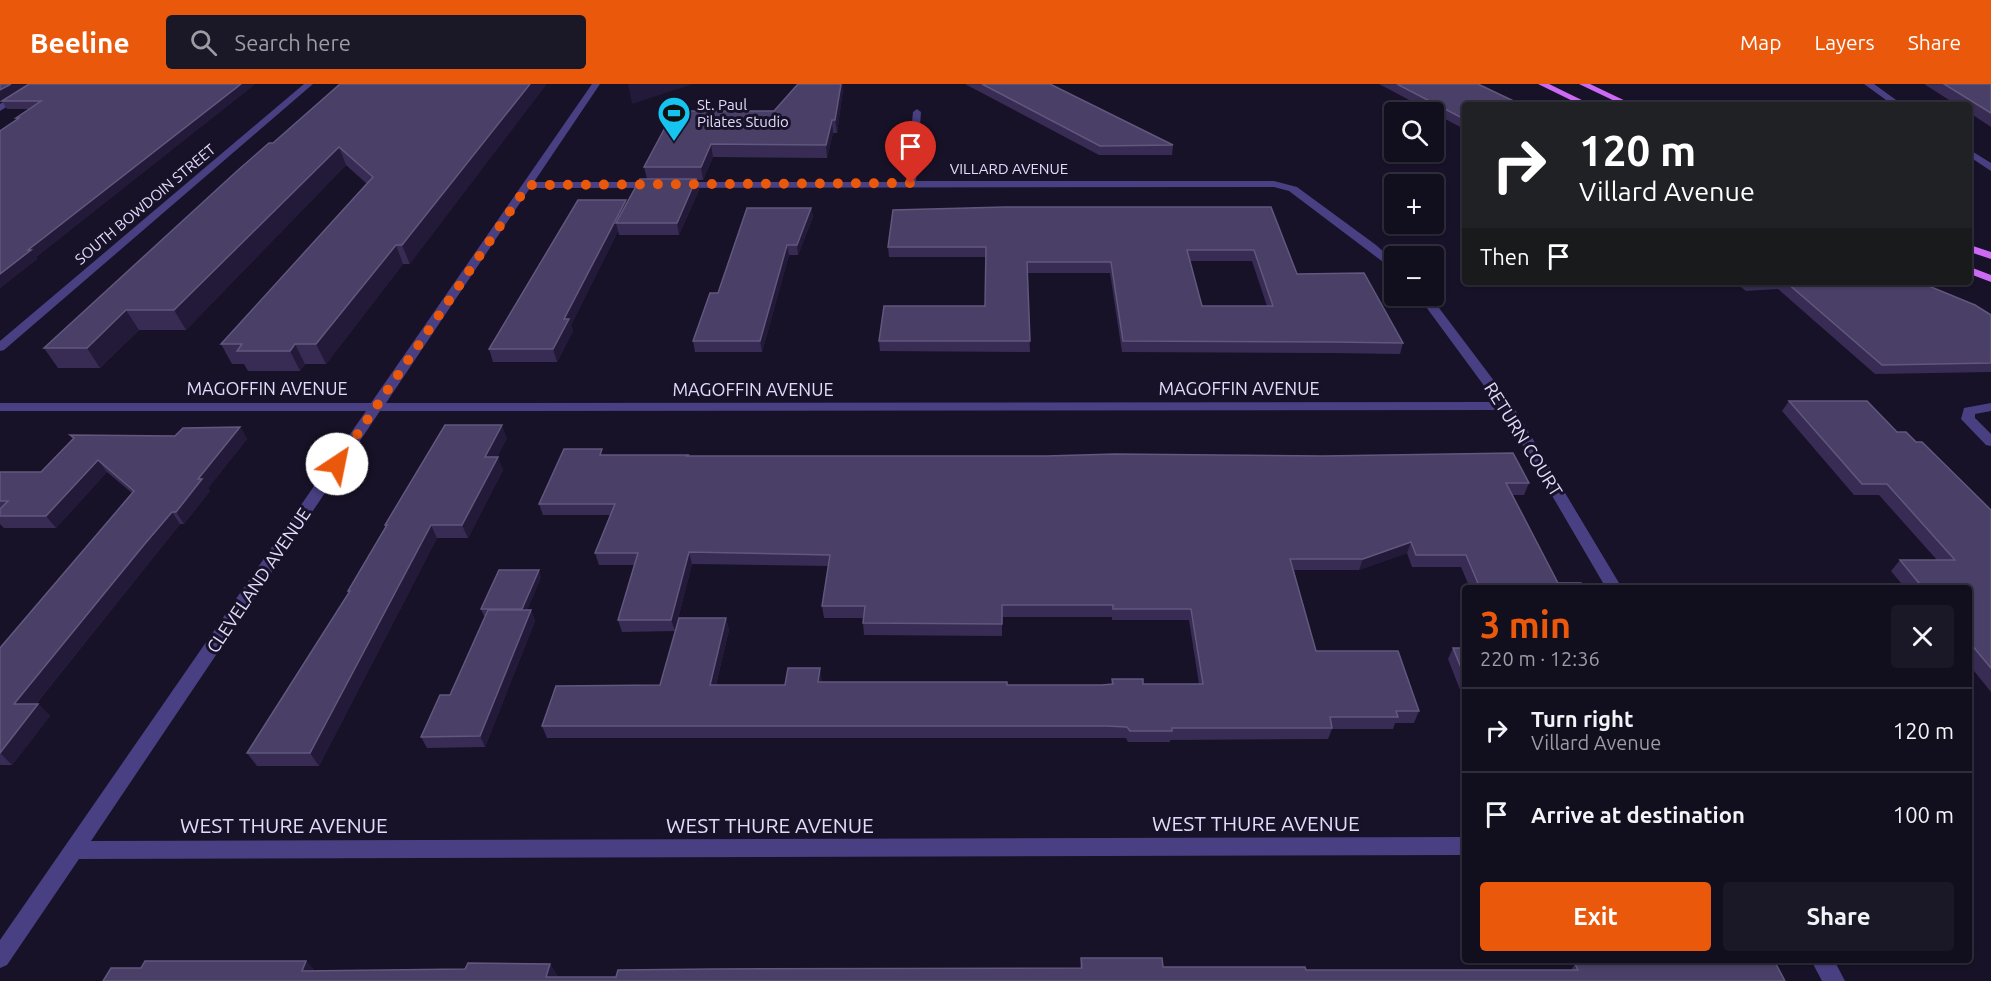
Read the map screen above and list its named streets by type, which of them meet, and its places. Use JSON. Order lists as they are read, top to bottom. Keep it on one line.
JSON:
{"streets":{"street":["VILLARD AVENUE","SOUTH BOWDOIN STREET","MAGOFFIN AVENUE","RETURN COURT","CLEVELAND AVENUE","WEST THURE AVENUE"]},"crossings":[["VILLARD AVENUE","CLEVELAND AVENUE"],["MAGOFFIN AVENUE","RETURN COURT"],["MAGOFFIN AVENUE","CLEVELAND AVENUE"],["CLEVELAND AVENUE","WEST THURE AVENUE"]],"places":{"sports":["St. Paul Pilates Studio"]},"page":{"header":"Beeline","search":"Search here","nav":["Map","Layers","Share"],"map_buttons":["+","−"],"turn":["120 m","Villard Avenue"],"then":"Then","heading":["3 min","220 m · 12:36"],"list":[{"name":"Turn right","note":"Villard Avenue","value":"120 m"},{"name":"Arrive at destination","value":"100 m"}],"buttons":["Exit","Share"]}}
